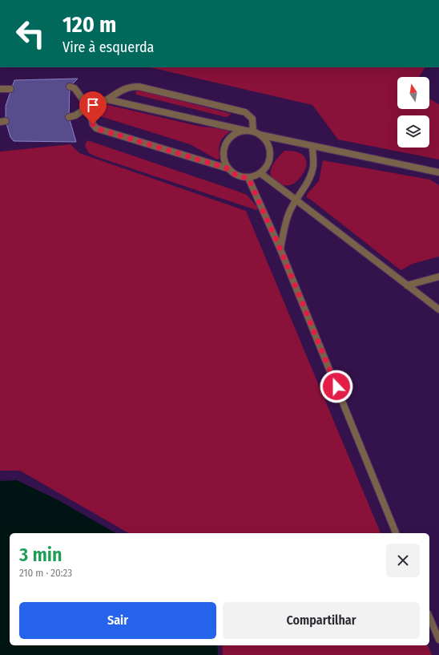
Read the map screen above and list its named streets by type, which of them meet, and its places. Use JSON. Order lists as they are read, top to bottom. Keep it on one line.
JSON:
{"north":"top","page":{"turn":["120 m","Vire à esquerda"],"heading":["3 min","210 m · 20:23"],"buttons":["Sair","Compartilhar"]}}
